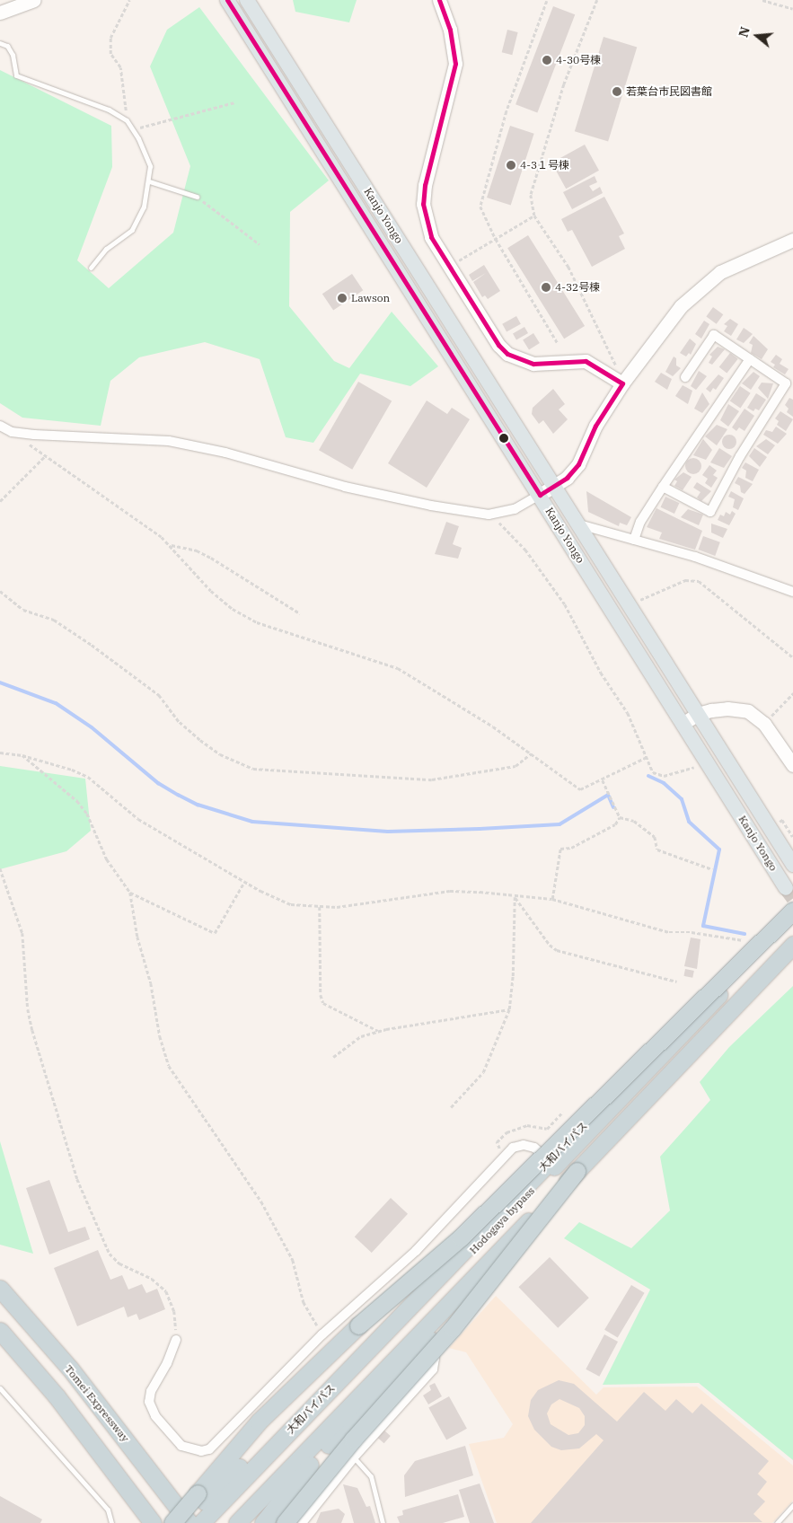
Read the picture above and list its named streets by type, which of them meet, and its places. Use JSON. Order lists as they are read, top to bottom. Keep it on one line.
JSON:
{"streets":{"highway":["大和バイパス","Hodogaya bypass","Tomei Expressway"],"main road":["Kanjo Yongo"]},"crossings":[["大和バイパス","Hodogaya bypass"]],"places":["4-30号棟","若葉台市民図書館","4-3１号棟","4-32号棟","Lawson"],"north":"left"}
